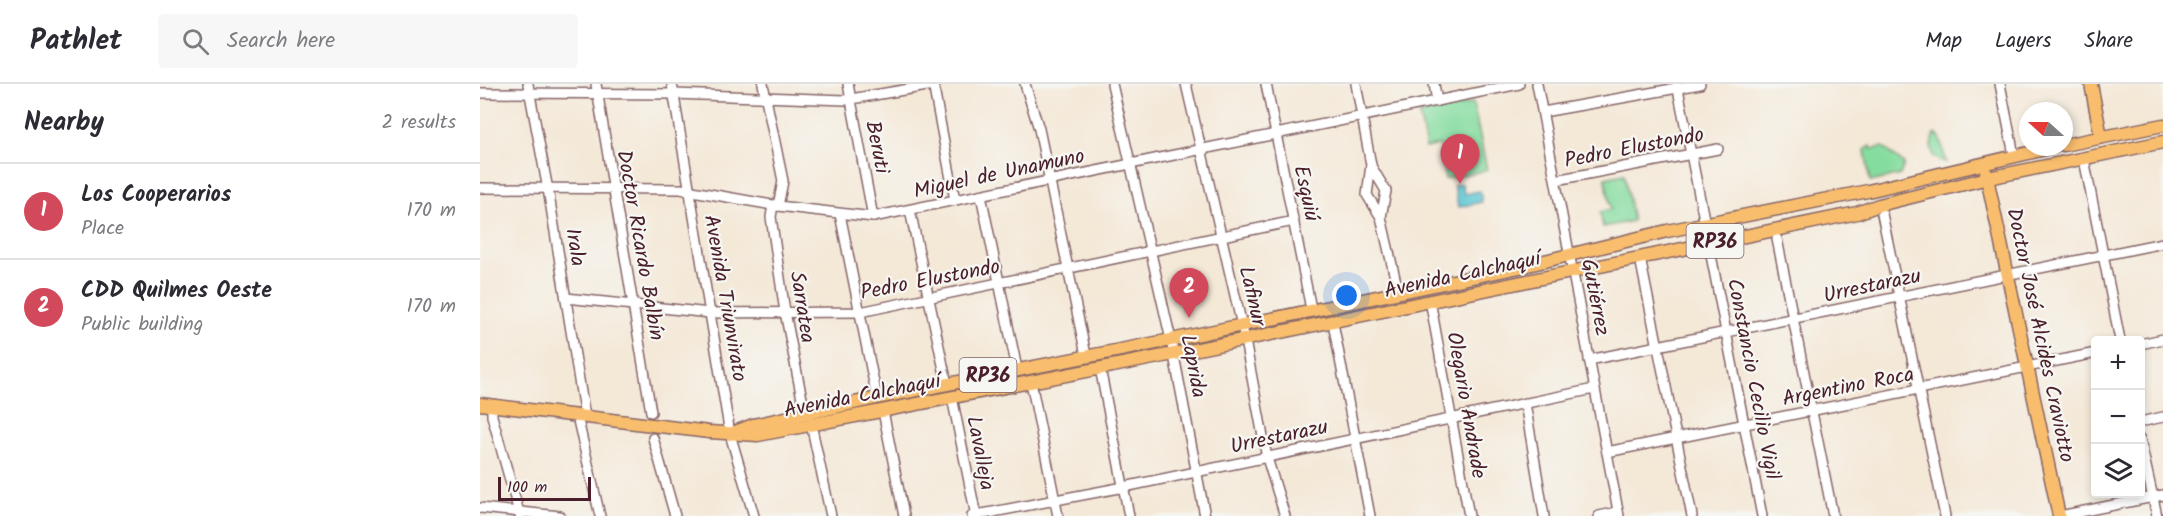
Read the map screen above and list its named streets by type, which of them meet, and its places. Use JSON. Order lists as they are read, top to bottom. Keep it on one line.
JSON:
{"streets":{"main road":["RP36","Avenida Calchaquí","Doctor José Alcides Craviotto"],"street":["Beruti","Pedro Elustondo","Miguel de Unamuno","Esquiú","Doctor Ricardo Balbín","Irala","Urrestarazu","Lafinur","Gutiérrez","Avenida Triunvirato","Sarratea","Laprida","Constancio Cecilio Vigil","Argentino Roca","Olegario Andrade","Lavalleja"]},"crossings":[["Beruti","Miguel de Unamuno"],["Pedro Elustondo","Esquiú"],["Pedro Elustondo","Doctor Ricardo Balbín"],["Pedro Elustondo","Irala"],["Pedro Elustondo","Lafinur"],["Pedro Elustondo","Gutiérrez"],["Pedro Elustondo","Avenida Triunvirato"],["Pedro Elustondo","Sarratea"],["Pedro Elustondo","Laprida"],["Miguel de Unamuno","Esquiú"],["Miguel de Unamuno","Doctor Ricardo Balbín"],["Miguel de Unamuno","Irala"],["Miguel de Unamuno","Lafinur"],["Miguel de Unamuno","Avenida Triunvirato"],["Miguel de Unamuno","Sarratea"],["Miguel de Unamuno","Laprida"],["Esquiú","Avenida Calchaquí"],["Irala","Avenida Calchaquí"],["Avenida Calchaquí","Lafinur"],["Avenida Calchaquí","Gutiérrez"],["Avenida Calchaquí","Avenida Triunvirato"],["Avenida Calchaquí","Sarratea"],["Avenida Calchaquí","Doctor José Alcides Craviotto"],["Avenida Calchaquí","Laprida"],["Avenida Calchaquí","Olegario Andrade"],["Avenida Calchaquí","Lavalleja"],["Urrestarazu","Lafinur"],["Urrestarazu","Gutiérrez"],["Urrestarazu","Doctor José Alcides Craviotto"],["Urrestarazu","Laprida"],["Urrestarazu","Constancio Cecilio Vigil"],["Urrestarazu","Olegario Andrade"],["Urrestarazu","Lavalleja"],["Gutiérrez","Argentino Roca"],["Doctor José Alcides Craviotto","Argentino Roca"],["Constancio Cecilio Vigil","Argentino Roca"]],"scale_bar":"100 m","north":"left","page":{"header":"Pathlet","search":"Search here","nav":["Map","Layers","Share"],"heading":["Nearby","2 results"],"pins":["1","2"],"list":[{"mark":"1","name":"Los Cooperarios","note":"Place","value":"170 m"},{"mark":"2","name":"CDD Quilmes Oeste","note":"Public building","value":"170 m"}],"map_buttons":["+","−"],"scale":"100 m"}}
